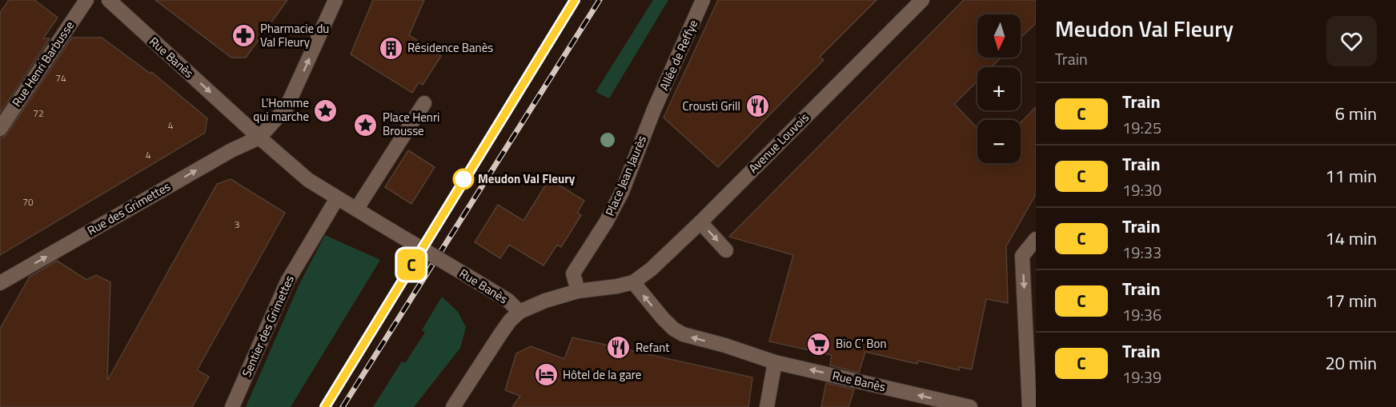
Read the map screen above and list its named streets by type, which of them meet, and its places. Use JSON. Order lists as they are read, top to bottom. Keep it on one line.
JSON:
{"streets":{"street":["Allée de Reffye","Rue Banès","Rue Henri Barbusse","Avenue Louvois","Place Jean Jaurès","Rue des Grimettes","Sentier des Grimettes"]},"crossings":[["Allée de Reffye","Place Jean Jaurès"],["Rue Banès","Avenue Louvois"],["Rue Banès","Place Jean Jaurès"],["Rue Banès","Rue des Grimettes"],["Rue Banès","Sentier des Grimettes"]],"one_way":["Rue des Grimettes"],"places":{"pharmacy":["Pharmacie du Val Fleury"],"building":["Résidence Banès"],"restaurant":["Crousti Grill","Refant"],"place":["L'Homme qui marche","Place Henri Brousse"],"other":["Meudon Val Fleury"],"supermarket":["Bio C' Bon"],"hotel":["Hôtel de la gare"]},"house_numbers":["74","72","4","4","70","3"],"north":"bottom","page":{"on_map":"C","heading":["Meudon Val Fleury","Train"],"map_buttons":["+","−"],"list":[{"mark":"C","name":"Train","note":"19:25","value":"6 min"},{"mark":"C","name":"Train","note":"19:30","value":"11 min"},{"mark":"C","name":"Train","note":"19:33","value":"14 min"},{"mark":"C","name":"Train","note":"19:36","value":"17 min"},{"mark":"C","name":"Train","note":"19:39","value":"20 min"}]}}
